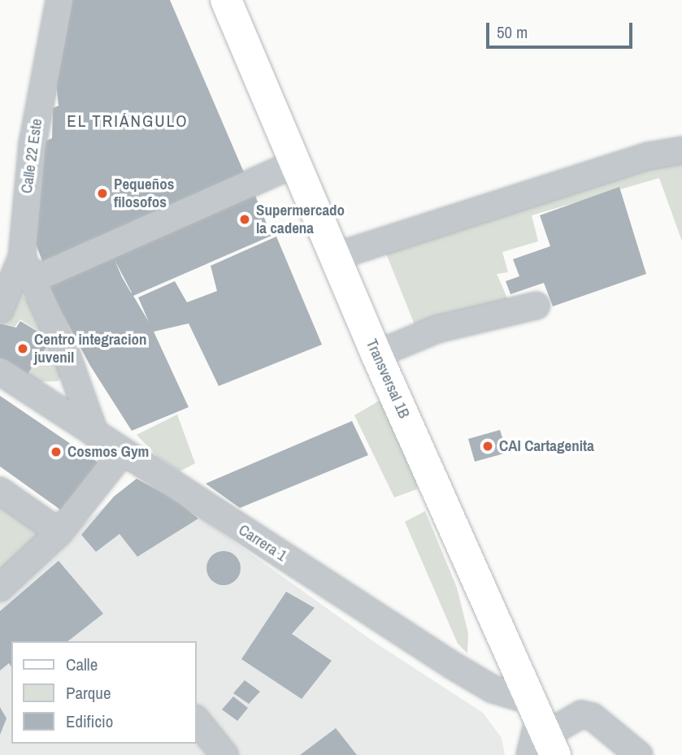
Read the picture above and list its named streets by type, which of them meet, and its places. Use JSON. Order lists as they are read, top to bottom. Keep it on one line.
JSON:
{"streets":{"main road":["Transversal 1B"],"street":["Calle 22 Este","Carrera 1"]},"crossings":[["Transversal 1B","Carrera 1"]],"districts":["EL TRIÁNGULO"],"places":["Pequeños filosofos","Supermercado la cadena","Centro integracion juvenil","CAI Cartagenita","Cosmos Gym"],"legend":["Calle","Parque","Edificio"],"scale_bar":"50 m"}
